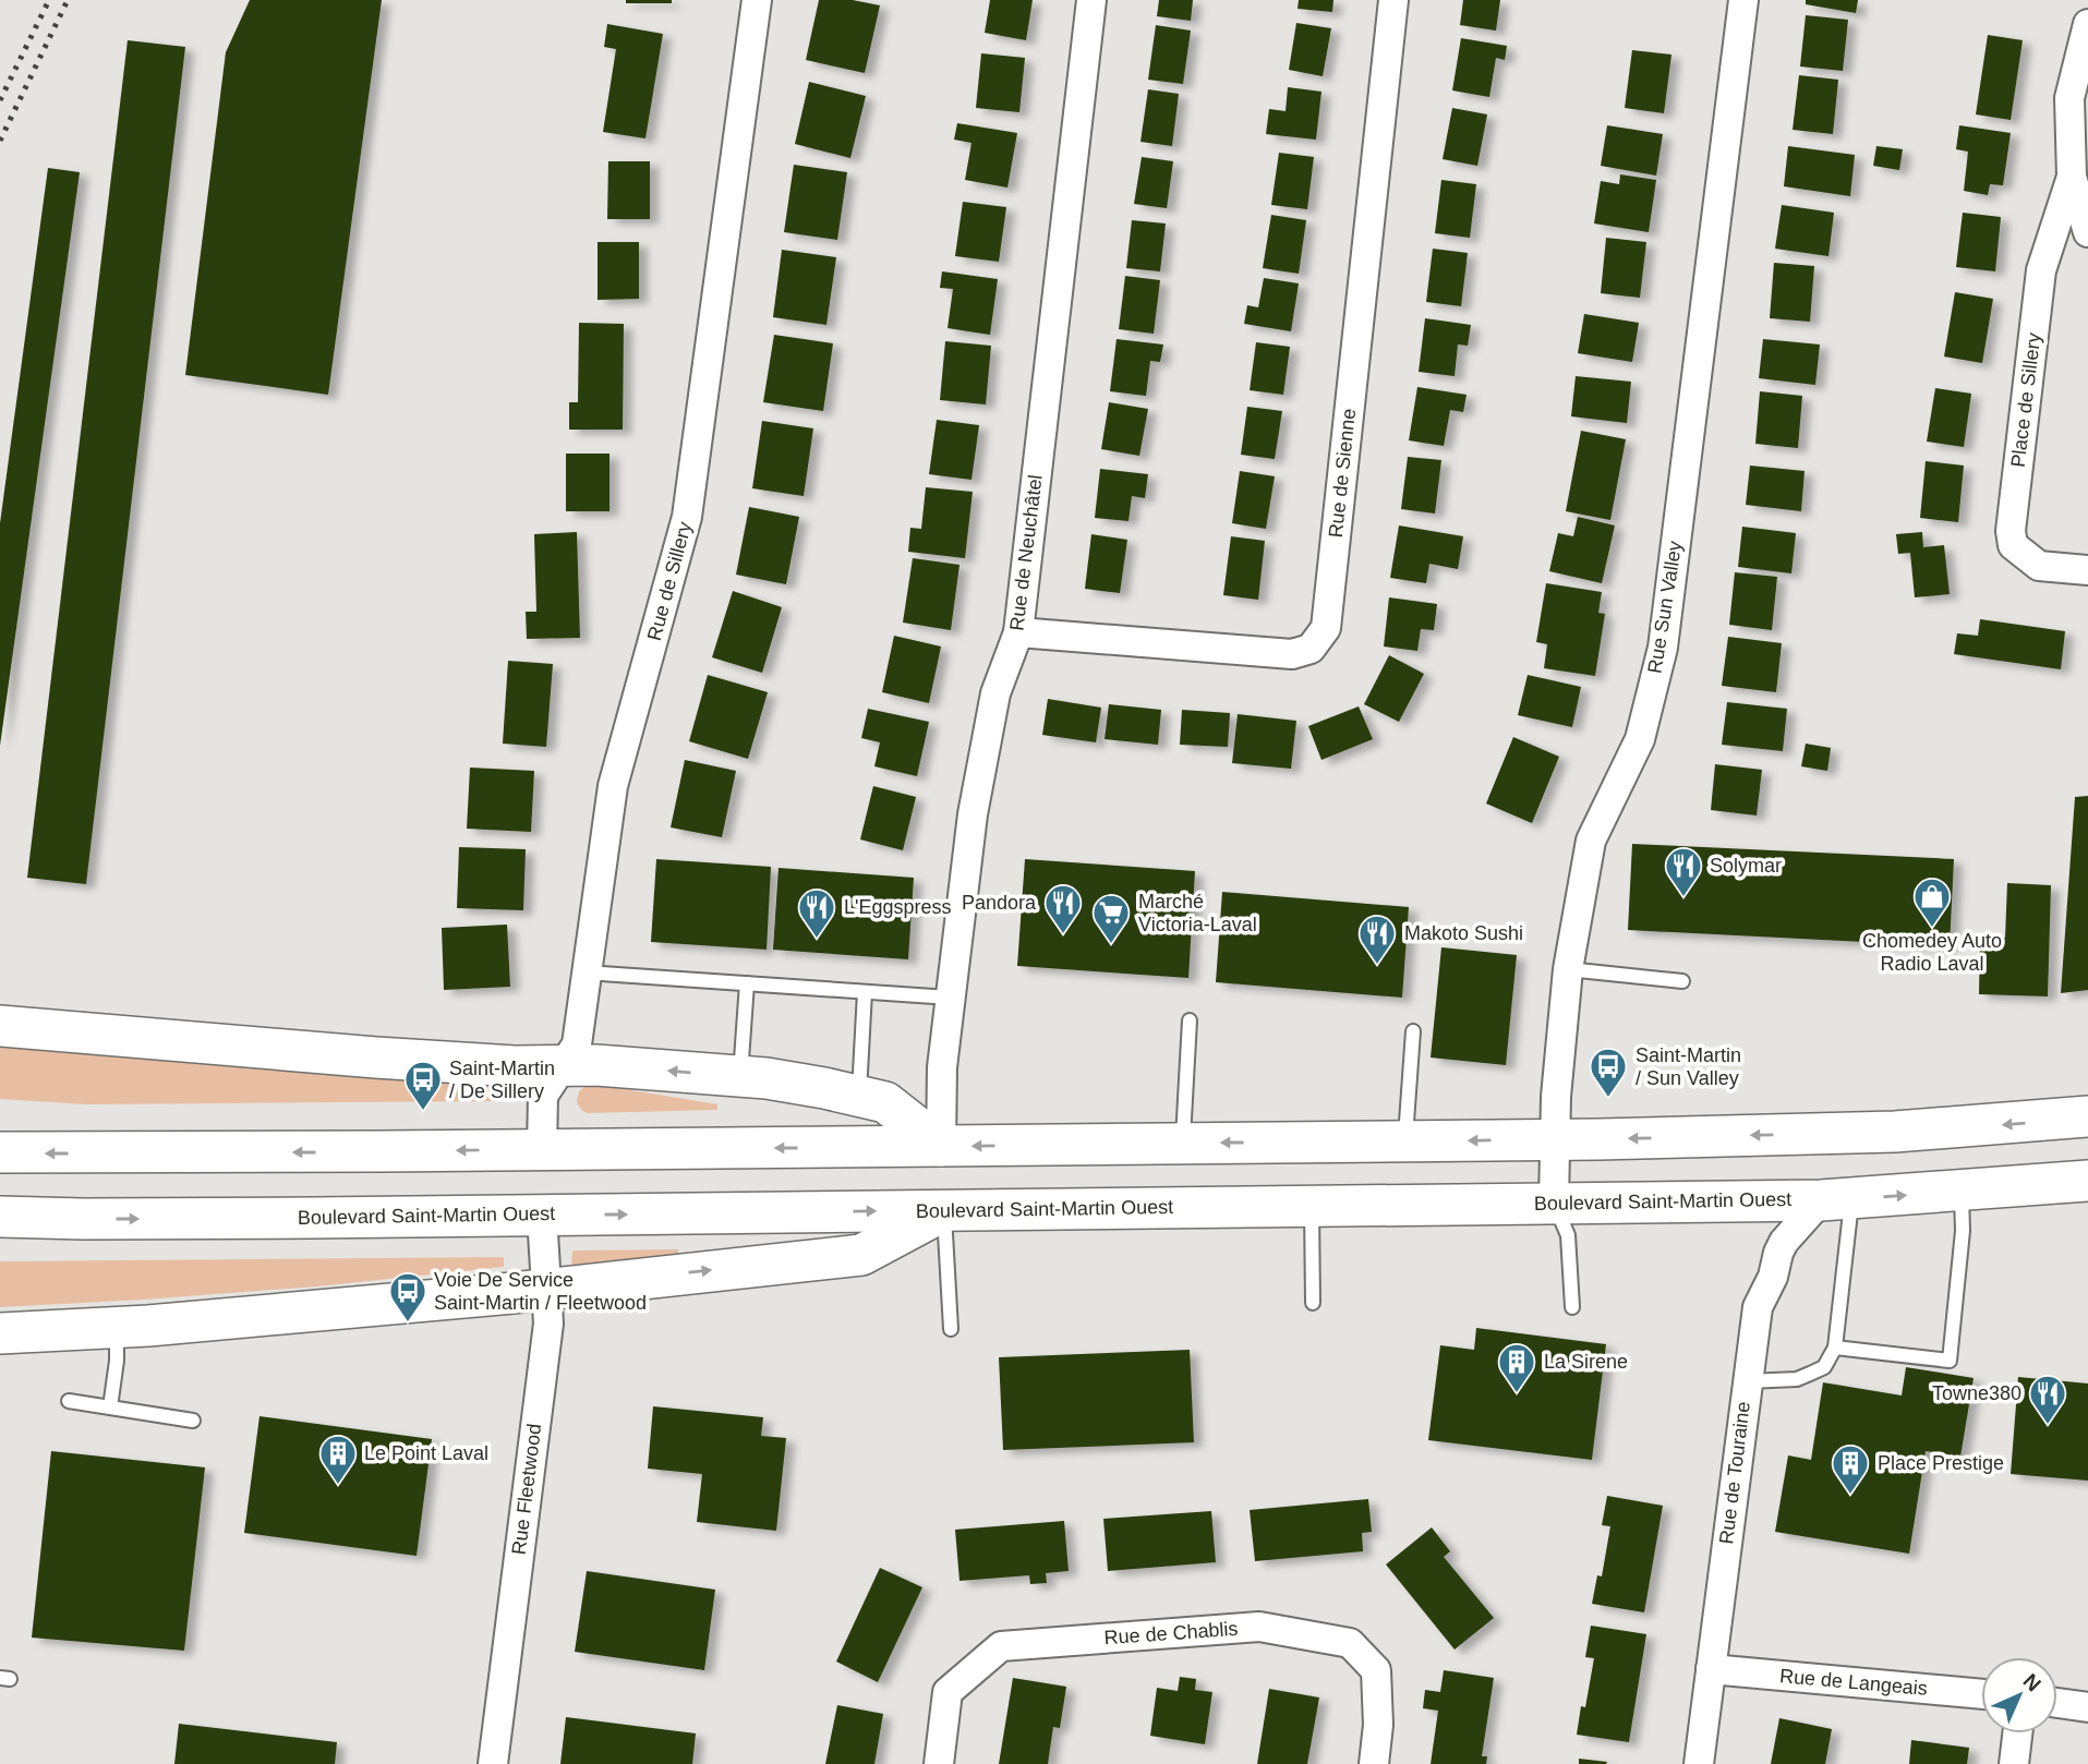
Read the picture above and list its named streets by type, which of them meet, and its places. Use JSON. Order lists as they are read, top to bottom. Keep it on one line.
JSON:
{"streets":{"main road":["Boulevard Saint-Martin Ouest"],"street":["Place de Sillery","Rue de Sienne","Rue de Neuchâtel","Rue de Sillery","Rue Sun Valley","Rue de Touraine","Rue Fleetwood","Rue de Chablis","Rue de Langeais"]},"crossings":[["Rue de Sienne","Rue de Neuchâtel"],["Rue Sun Valley","Boulevard Saint-Martin Ouest"],["Boulevard Saint-Martin Ouest","Rue de Touraine"],["Boulevard Saint-Martin Ouest","Rue Fleetwood"],["Rue de Touraine","Rue de Langeais"]],"places":{"restaurant":["Solymar","Pandora","L'Eggspress","Makoto Sushi","Towne380"],"shop":["Chomedey Auto Radio Laval"],"supermarket":["Marché Victoria-Laval"],"bus stop":["Saint-Martin / Sun Valley","Saint-Martin / De Sillery","Voie De Service Saint-Martin / Fleetwood"],"building":["La Sirene","Le Point Laval","Place Prestige"]},"north":"top right"}
